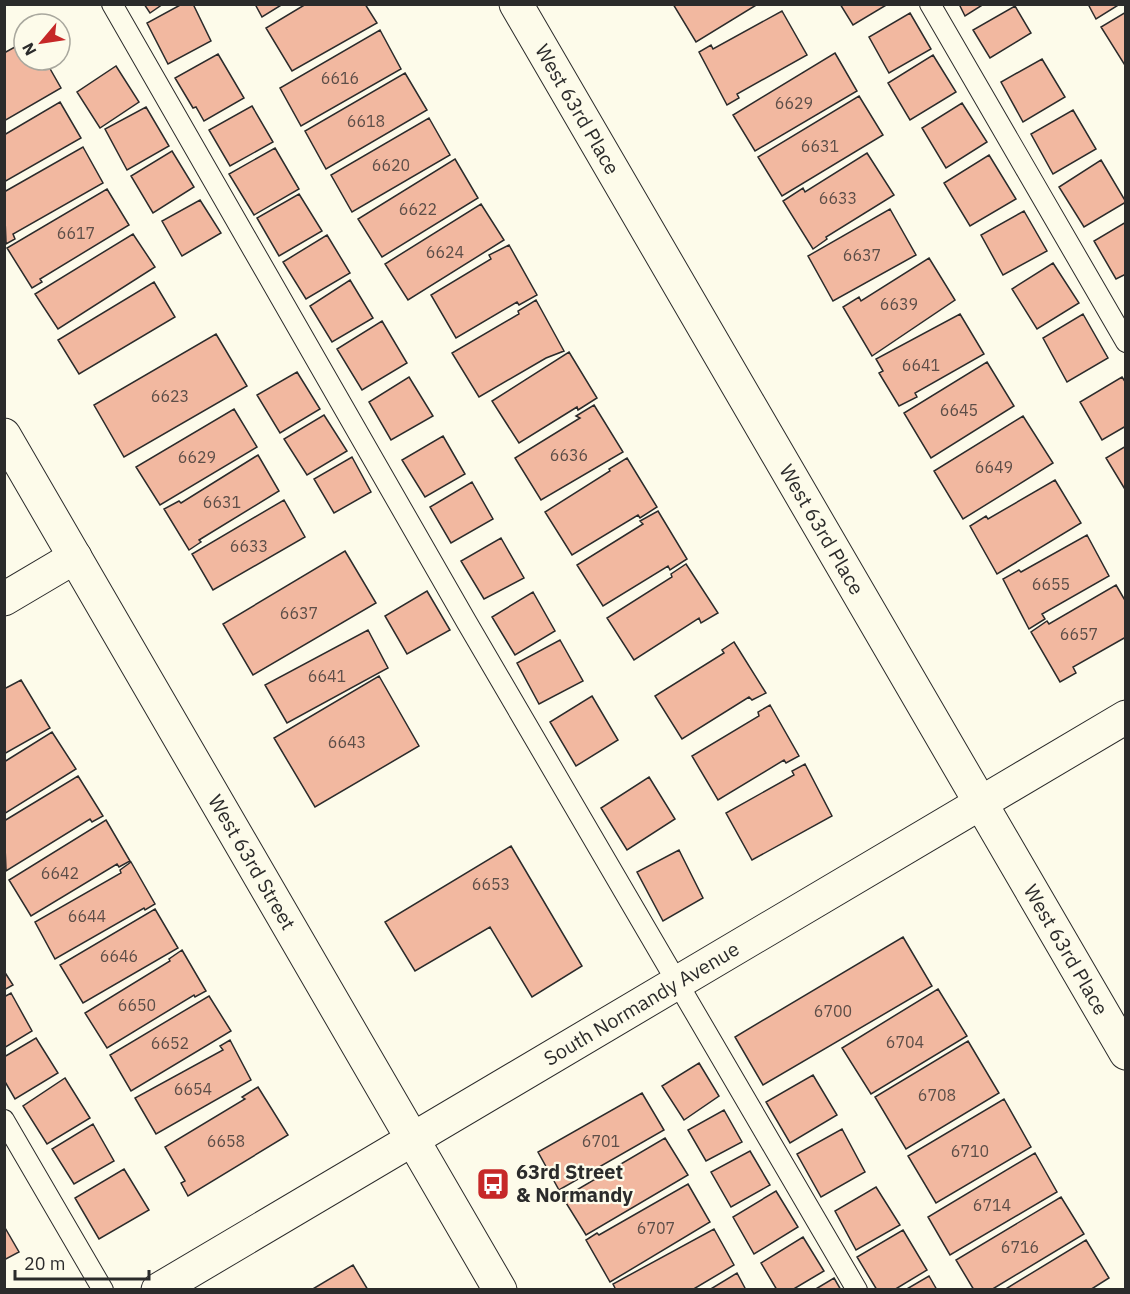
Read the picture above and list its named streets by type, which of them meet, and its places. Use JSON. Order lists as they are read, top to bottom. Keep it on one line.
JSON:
{"streets":{"street":["West 63rd Place","West 63rd Street","South Normandy Avenue"]},"crossings":[["West 63rd Place","South Normandy Avenue"],["West 63rd Street","South Normandy Avenue"]],"places":{"bus stop":["63rd Street & Normandy"]},"house_numbers":["6616","6629","6618","6631","6620","6633","6622","6617","6624","6637","6639","6641","6623","6645","6636","6629","6649","6631","6633","6655","6637","6657","6641","6643","6642","6653","6644","6646","6650","6700","6704","6652","6654","6708","6658","6701","6710","6714","6707","6716"],"scale_bar":"20 m","north":"bottom left"}
